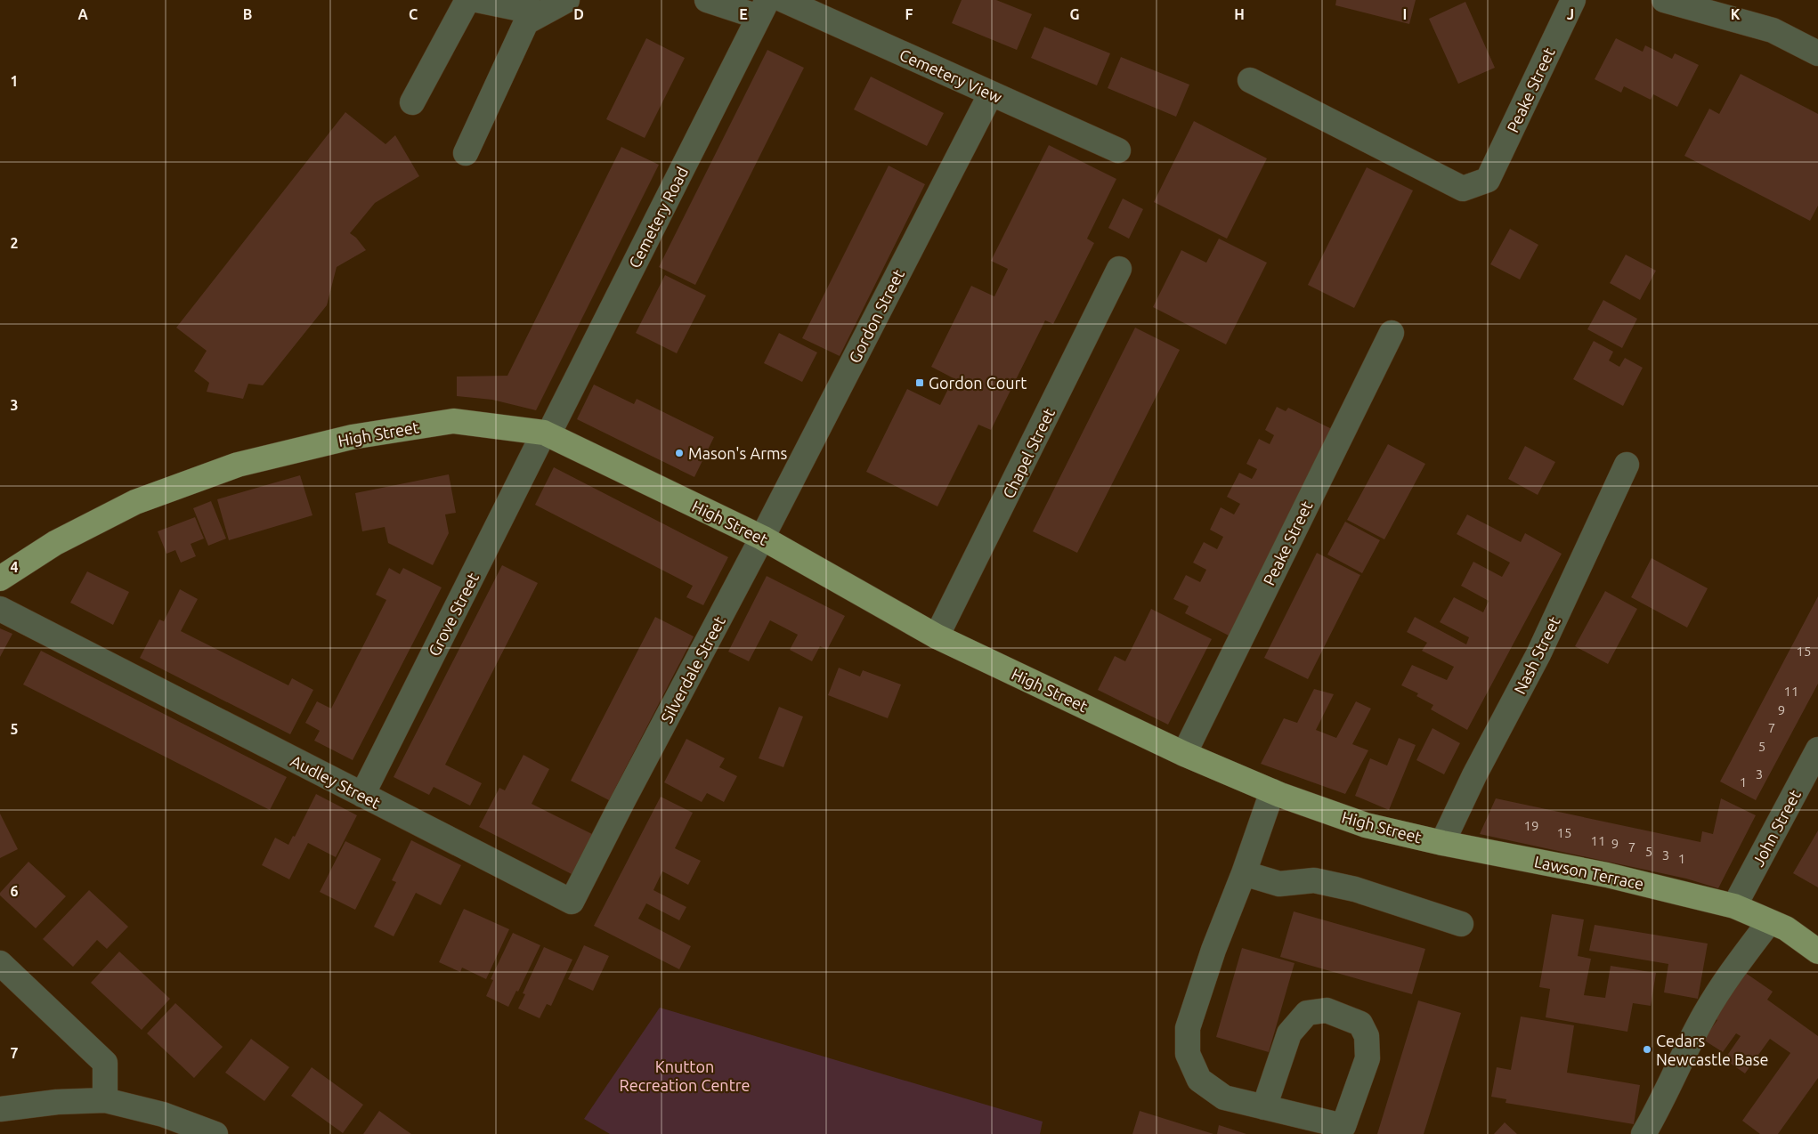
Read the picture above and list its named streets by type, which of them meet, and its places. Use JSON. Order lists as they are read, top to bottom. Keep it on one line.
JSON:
{"streets":{"main road":["High Street","Lawson Terrace"],"street":["Cemetery View","Peake Street","Cemetery Road","Gordon Street","Chapel Street","Grove Street","Nash Street","Silverdale Street","Audley Street","John Street"]},"crossings":[["Cemetery View","Gordon Street"],["Peake Street","High Street"],["Cemetery Road","High Street"],["Cemetery Road","Grove Street"],["Gordon Street","High Street"],["Gordon Street","Silverdale Street"],["High Street","Chapel Street"],["High Street","Grove Street"],["High Street","Nash Street"],["High Street","Silverdale Street"],["High Street","Lawson Terrace"],["Grove Street","Audley Street"],["Nash Street","Lawson Terrace"],["Silverdale Street","Audley Street"],["John Street","Lawson Terrace"]],"parks":["Knutton Recreation Centre"],"places":{"transit":["Gordon Court"],"other":["Mason's Arms","Cedars Newcastle Base"]},"house_numbers":["15","11","9","7","5","3","1","19","15","11","9","7","5","3","1"],"grid":{"columns":["A","B","C","D","E","F","G","H","I","J","K"],"rows":["1","2","3","4","5","6","7"]}}
